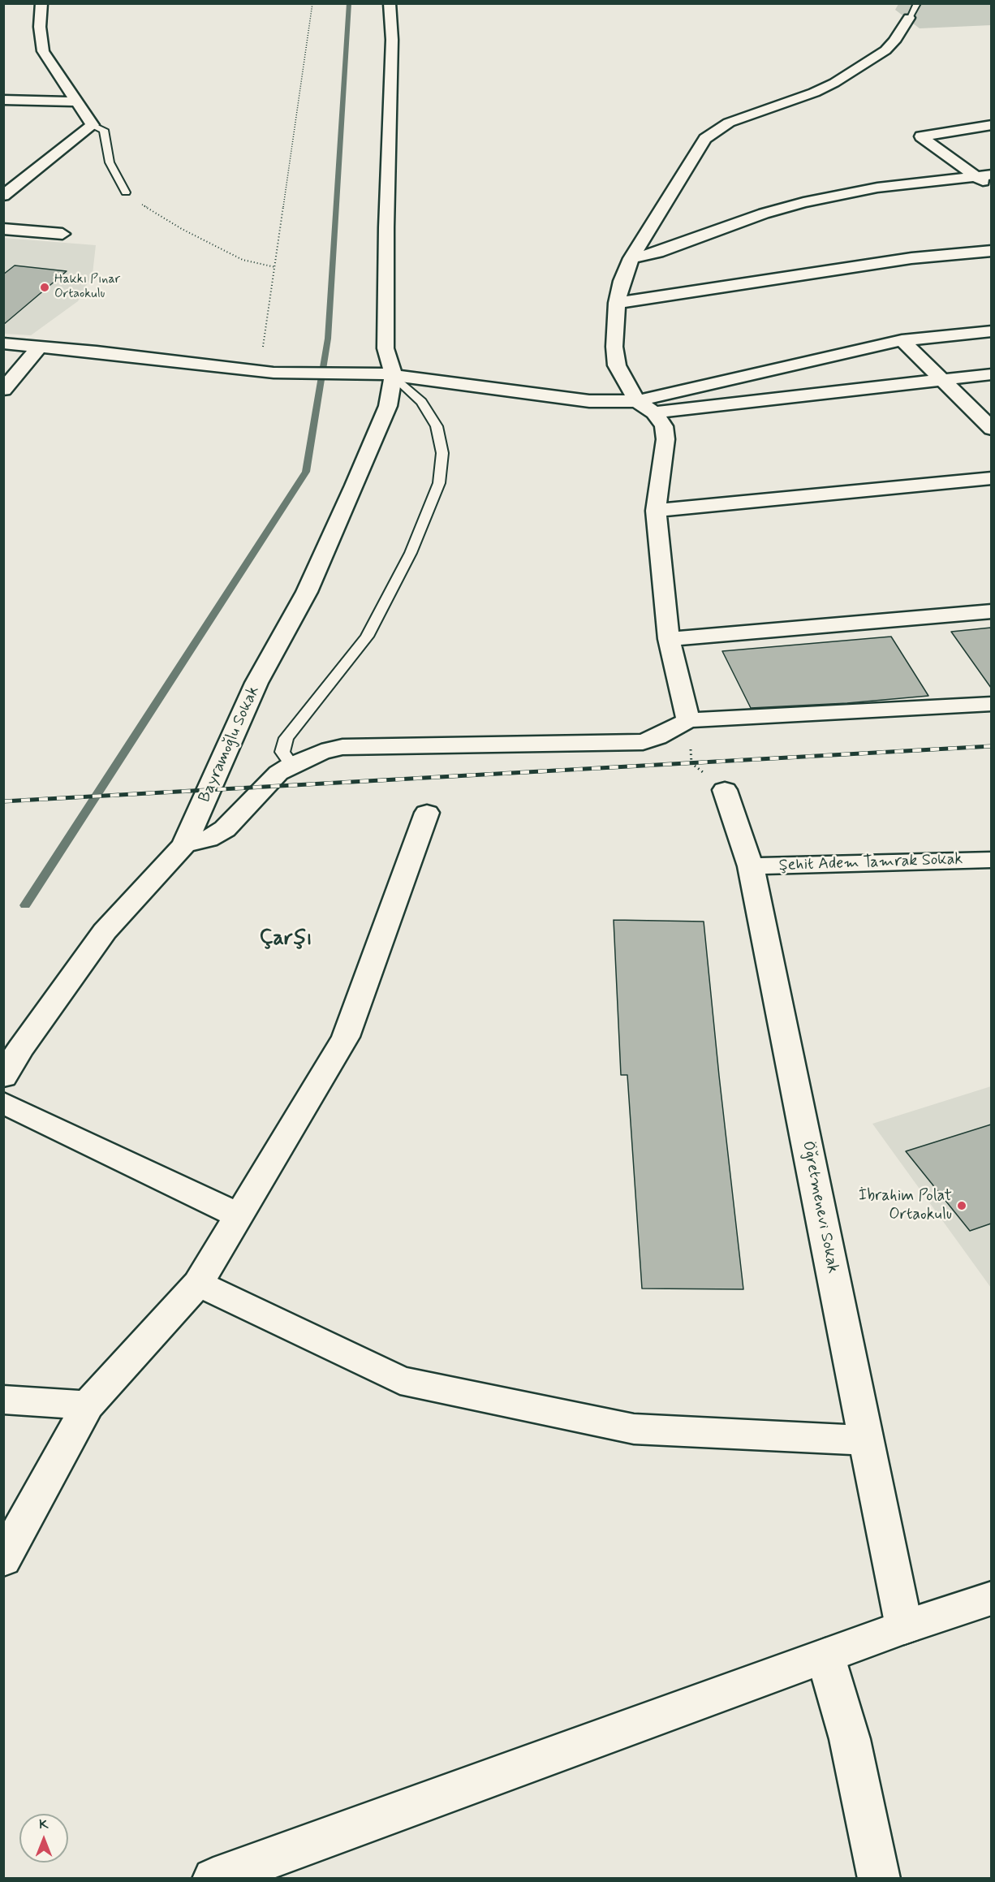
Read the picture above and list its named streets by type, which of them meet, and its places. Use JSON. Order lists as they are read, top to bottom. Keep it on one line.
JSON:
{"streets":{"street":["Bayramoğlu Sokak","Şehit Adem Tamrak Sokak","Öğretmenevi Sokak"]},"crossings":[["Şehit Adem Tamrak Sokak","Öğretmenevi Sokak"]],"districts":["Çarşı"],"places":["Hakkı Pınar Ortaokulu","İbrahim Polat Ortaokulu"],"north":"top"}
